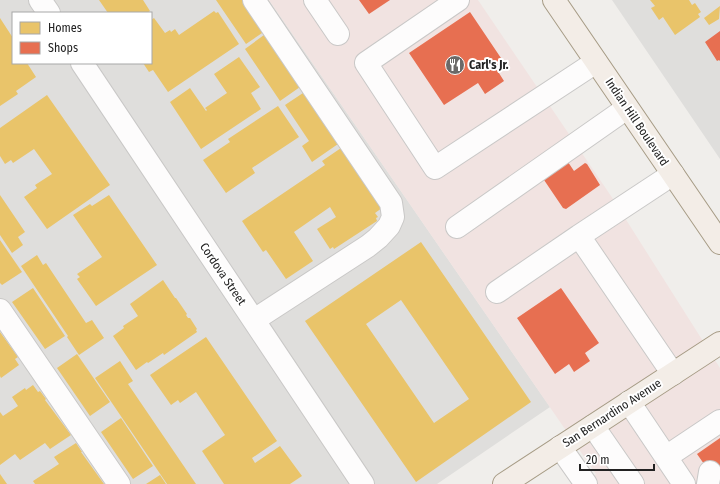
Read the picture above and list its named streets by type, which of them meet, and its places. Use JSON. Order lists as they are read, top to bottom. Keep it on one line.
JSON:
{"streets":{"main road":["Indian Hill Boulevard","San Bernardino Avenue"],"street":["Cordova Street"]},"places":{"restaurant":["Carl's Jr."]},"legend":["Homes","Shops"],"scale_bar":"20 m"}
